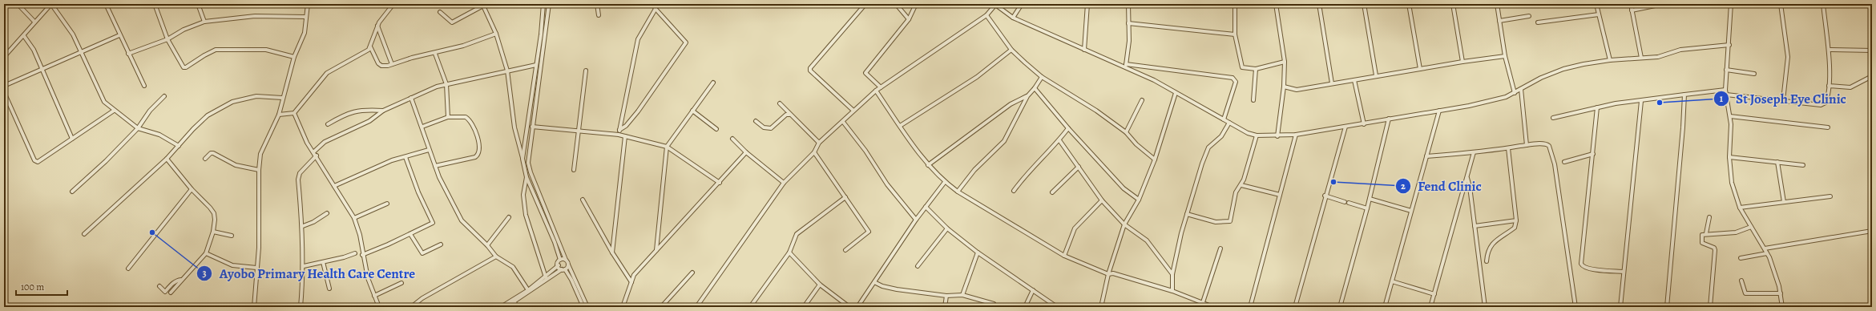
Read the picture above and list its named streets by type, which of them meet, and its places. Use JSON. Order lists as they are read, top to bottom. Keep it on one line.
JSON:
{"places":["St Joseph Eye Clinic","Fend Clinic","Ayobo Primary Health Care Centre"],"scale_bar":"100 m"}
